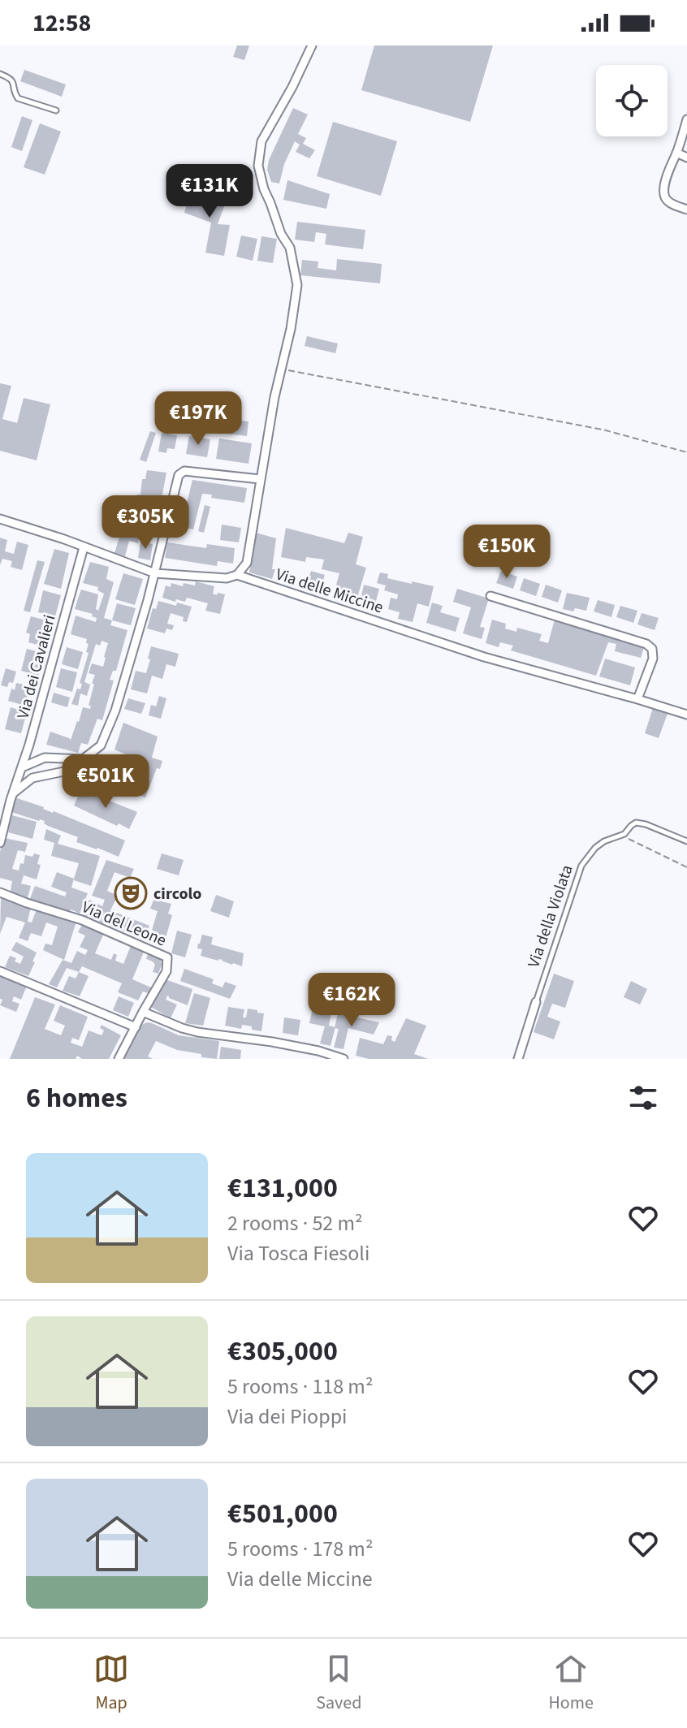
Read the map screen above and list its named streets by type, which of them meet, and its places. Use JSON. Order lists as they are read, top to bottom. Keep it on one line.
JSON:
{"streets":{"street":["Via delle Miccine","Via dei Cavalieri","Via della Violata","Via del Leone"]},"crossings":[["Via delle Miccine","Via dei Cavalieri"]],"places":{"theatre":["circolo"]},"page":{"status":"12:58","price":["€131K","€197K","€305K","€150K","€501K","€162K"],"heading":"6 homes","list":[{"name":"€131,000","note":"2 rooms · 52 m² · Via Tosca Fiesoli"},{"name":"€305,000","note":"5 rooms · 118 m² · Via dei Pioppi"},{"name":"€501,000","note":"5 rooms · 178 m² · Via delle Miccine"}],"tabs":["Map","Saved","Home"]}}
